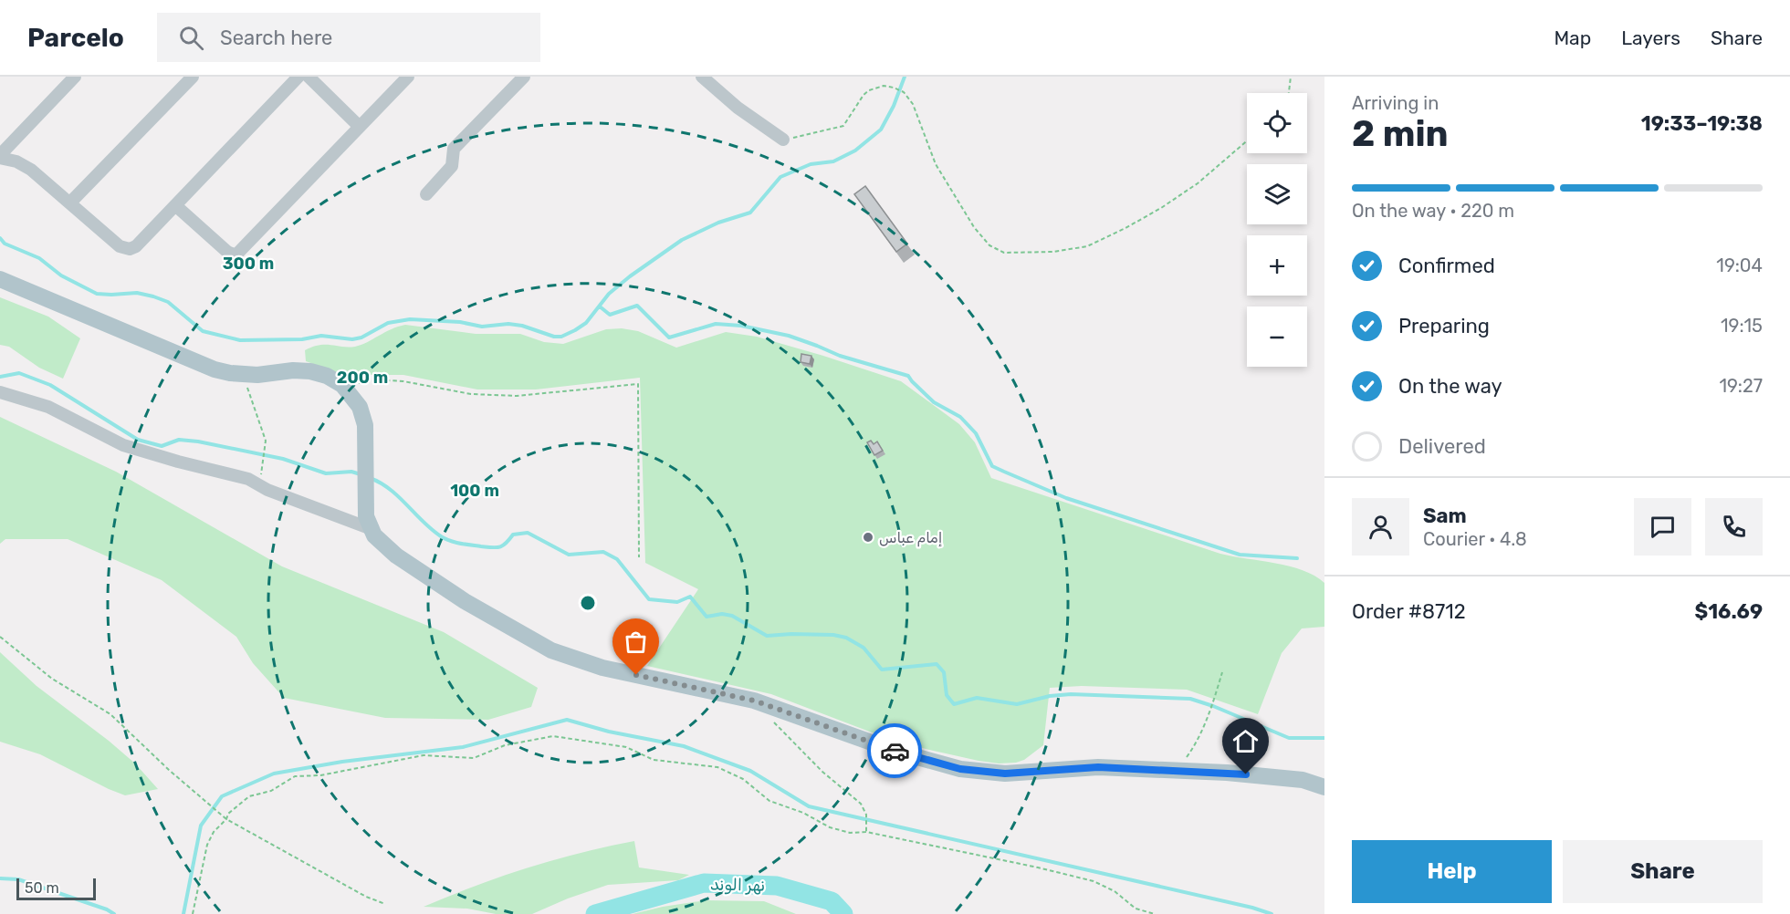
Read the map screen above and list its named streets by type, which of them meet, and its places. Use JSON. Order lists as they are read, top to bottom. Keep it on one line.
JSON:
{"water":["نهر الوند"],"places":["إمام عباس"],"scale_bar":"50 m","page":{"header":"Parcelo","search":"Search here","nav":["Map","Layers","Share"],"heading":["2 min","Arriving in","19:33–19:38"],"panel":["Sam","Courier · 4.8","Order #8712","$16.69"],"map_buttons":["+","−"],"bar":"On the way · 220 m","list":[["Confirmed","19:04"],["Preparing","19:15"],["On the way","19:27"],"Delivered"],"buttons":["Help","Share"],"scale":"50 m"},"rings":["300 m","200 m","100 m"]}
